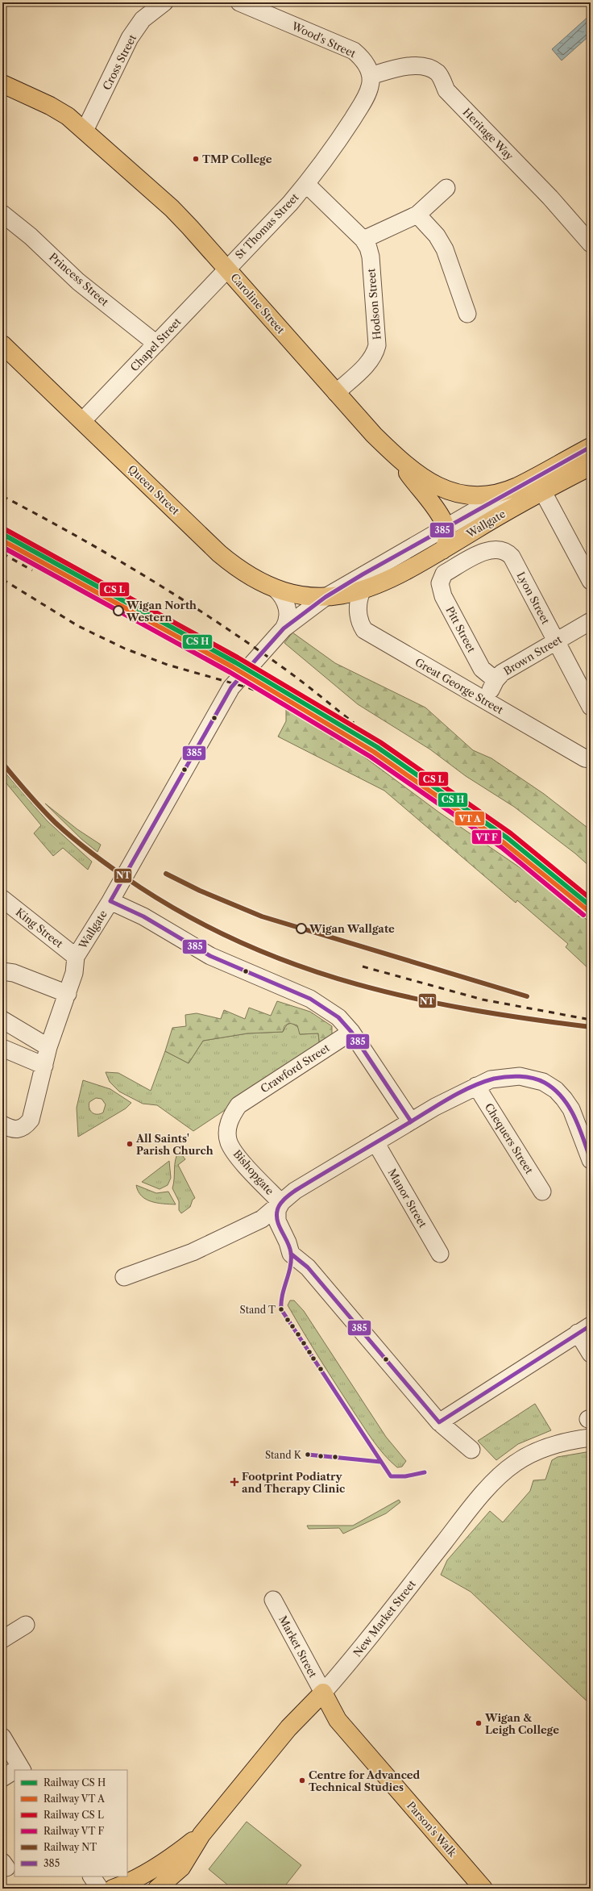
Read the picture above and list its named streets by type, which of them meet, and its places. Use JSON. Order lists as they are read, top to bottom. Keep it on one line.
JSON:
{"streets":{"main road":["Caroline Street","Queen Street","Wallgate","New Market Street","Parson's Walk"],"street":["Wood's Street","Cross Street","Heritage Way","St Thomas Street","Princess Street","Hodson Street","Chapel Street","Lyon Street","Pitt Street","Brown Street","Great George Street","King Street","Crawford Street","Chequers Street","Bishopgate","Manor Street","Market Street"]},"crossings":[["Wood's Street","Heritage Way"],["Cross Street","Caroline Street"],["St Thomas Street","Caroline Street"],["St Thomas Street","Hodson Street"],["St Thomas Street","Chapel Street"],["Princess Street","Chapel Street"],["Caroline Street","Hodson Street"],["Caroline Street","Chapel Street"],["Caroline Street","Wallgate"],["Chapel Street","Queen Street"],["Queen Street","Wallgate"],["Wallgate","Great George Street"],["Wallgate","King Street"],["Lyon Street","Pitt Street"],["Lyon Street","Brown Street"],["Pitt Street","Brown Street"],["Brown Street","Great George Street"],["Crawford Street","Bishopgate"],["New Market Street","Market Street"],["New Market Street","Parson's Walk"],["Market Street","Parson's Walk"]],"places":{"other":["TMP College","Wigan North Western","Wigan Wallgate","All Saints' Parish Church","Stand T","Stand K","Wigan & Leigh College","Centre for Advanced Technical Studies"],"health":["Footprint Podiatry and Therapy Clinic"]},"lines":["transit line 385","rail line NT"],"legend":["Railway CS H","Railway VT A","Railway CS L","Railway VT F","Railway NT","385"]}
